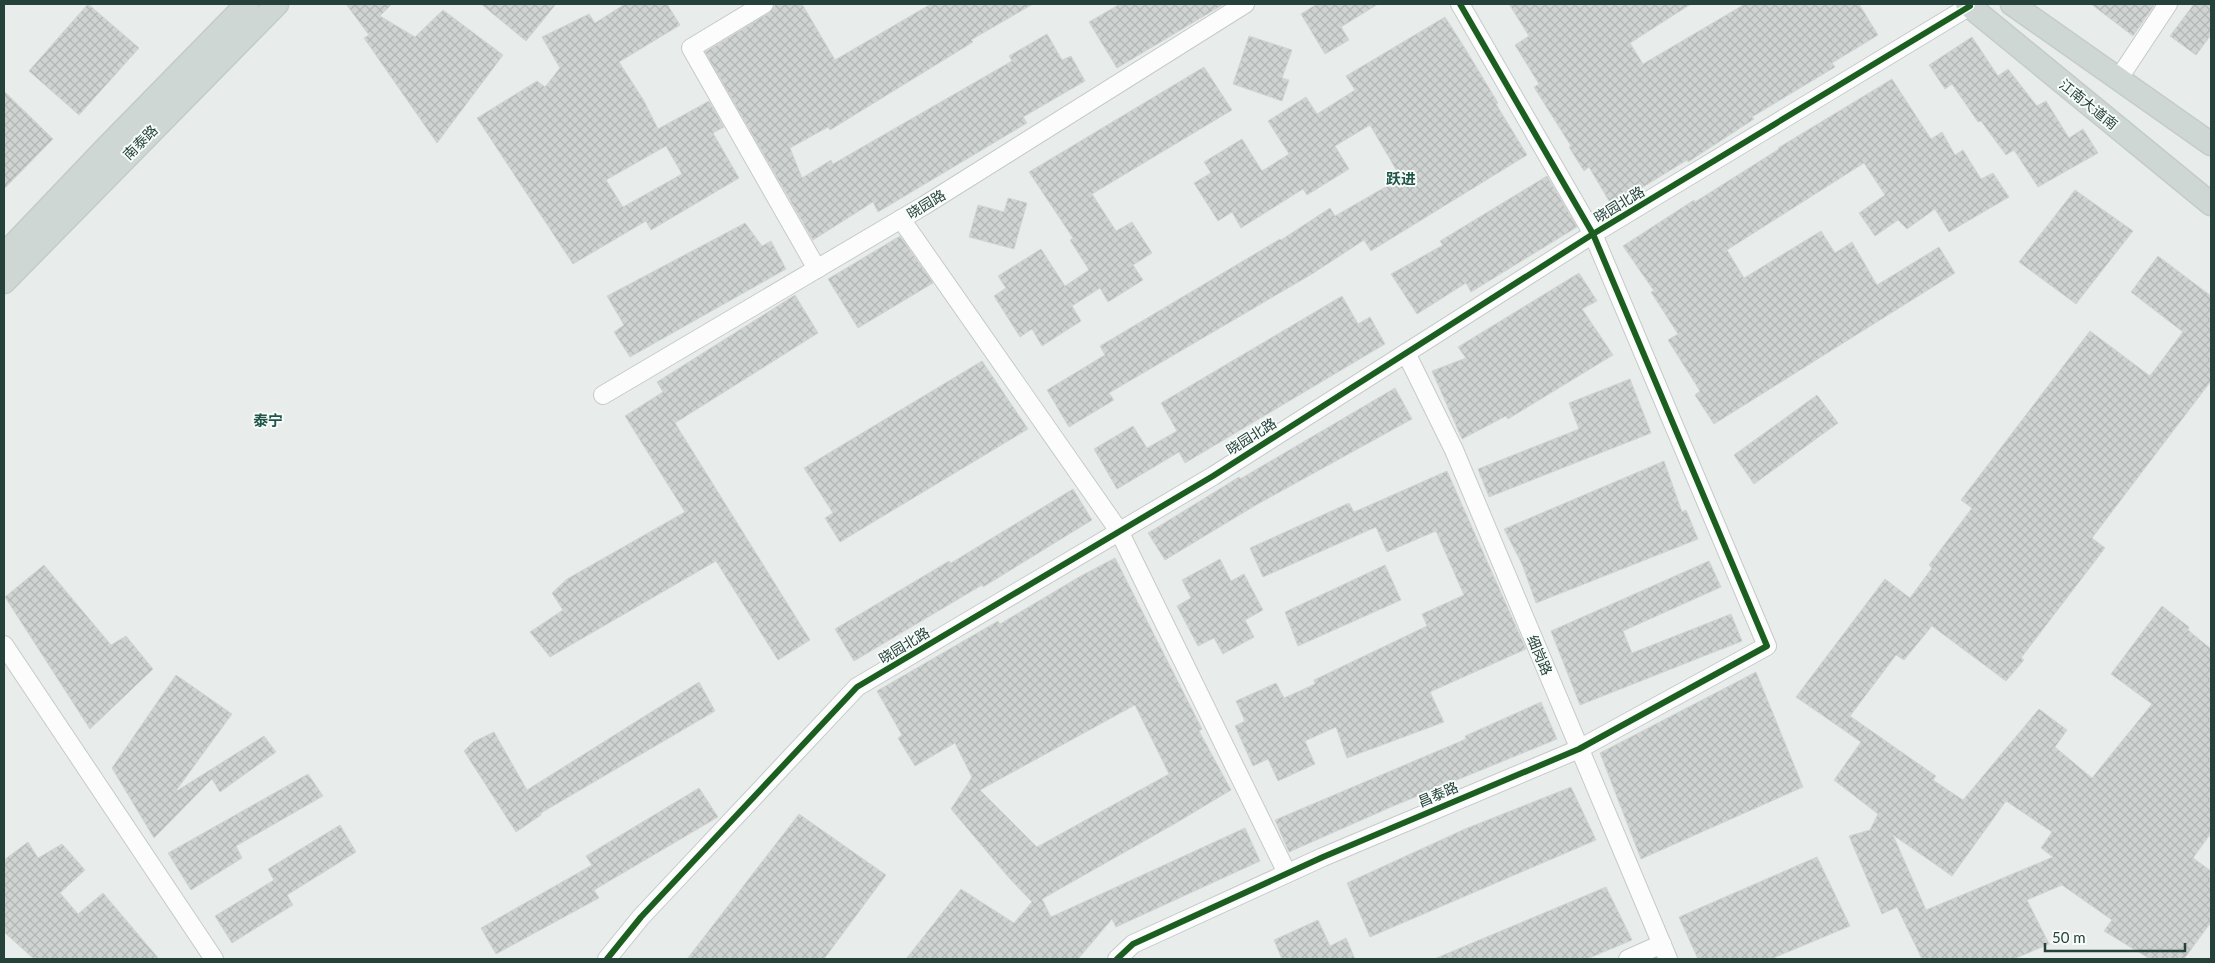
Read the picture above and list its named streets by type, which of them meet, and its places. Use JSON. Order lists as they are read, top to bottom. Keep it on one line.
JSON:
{"streets":{"main road":["江南大道南","南泰路"],"street":["晓园路","晓园北路","细岗路","昌泰路"]},"crossings":[["江南大道南","晓园北路"],["晓园北路","细岗路"],["晓园北路","昌泰路"],["细岗路","昌泰路"]],"districts":["跃进","泰宁"],"scale_bar":"50 m"}
